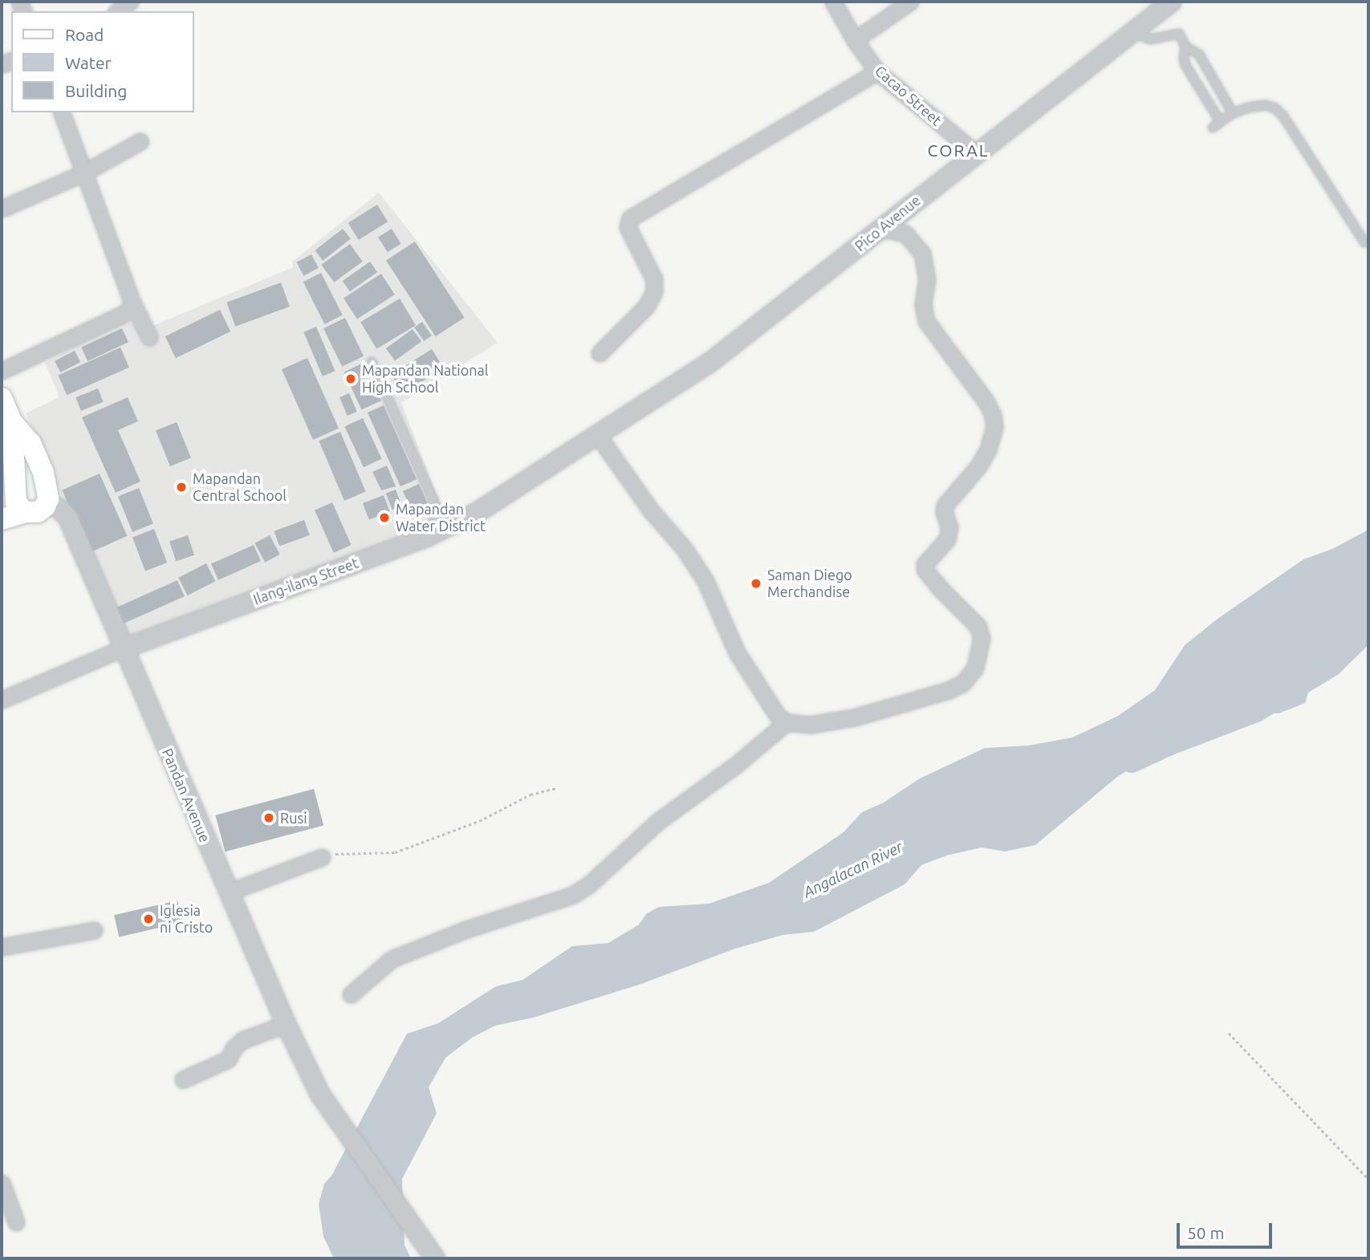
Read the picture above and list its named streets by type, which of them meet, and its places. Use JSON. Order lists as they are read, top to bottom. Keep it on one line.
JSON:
{"streets":{"main road":["Pandan Avenue"],"street":["Cacao Street","Pico Avenue","Ilang-ilang Street"]},"crossings":[["Cacao Street","Pico Avenue"],["Pico Avenue","Ilang-ilang Street"],["Ilang-ilang Street","Pandan Avenue"]],"districts":["CORAL"],"water":["Angalacan River"],"places":["Mapandan National High School","Mapandan Central School","Mapandan Water District","Saman Diego Merchandise","Rusi","Iglesia ni Cristo"],"legend":["Road","Water","Building"],"scale_bar":"50 m"}
